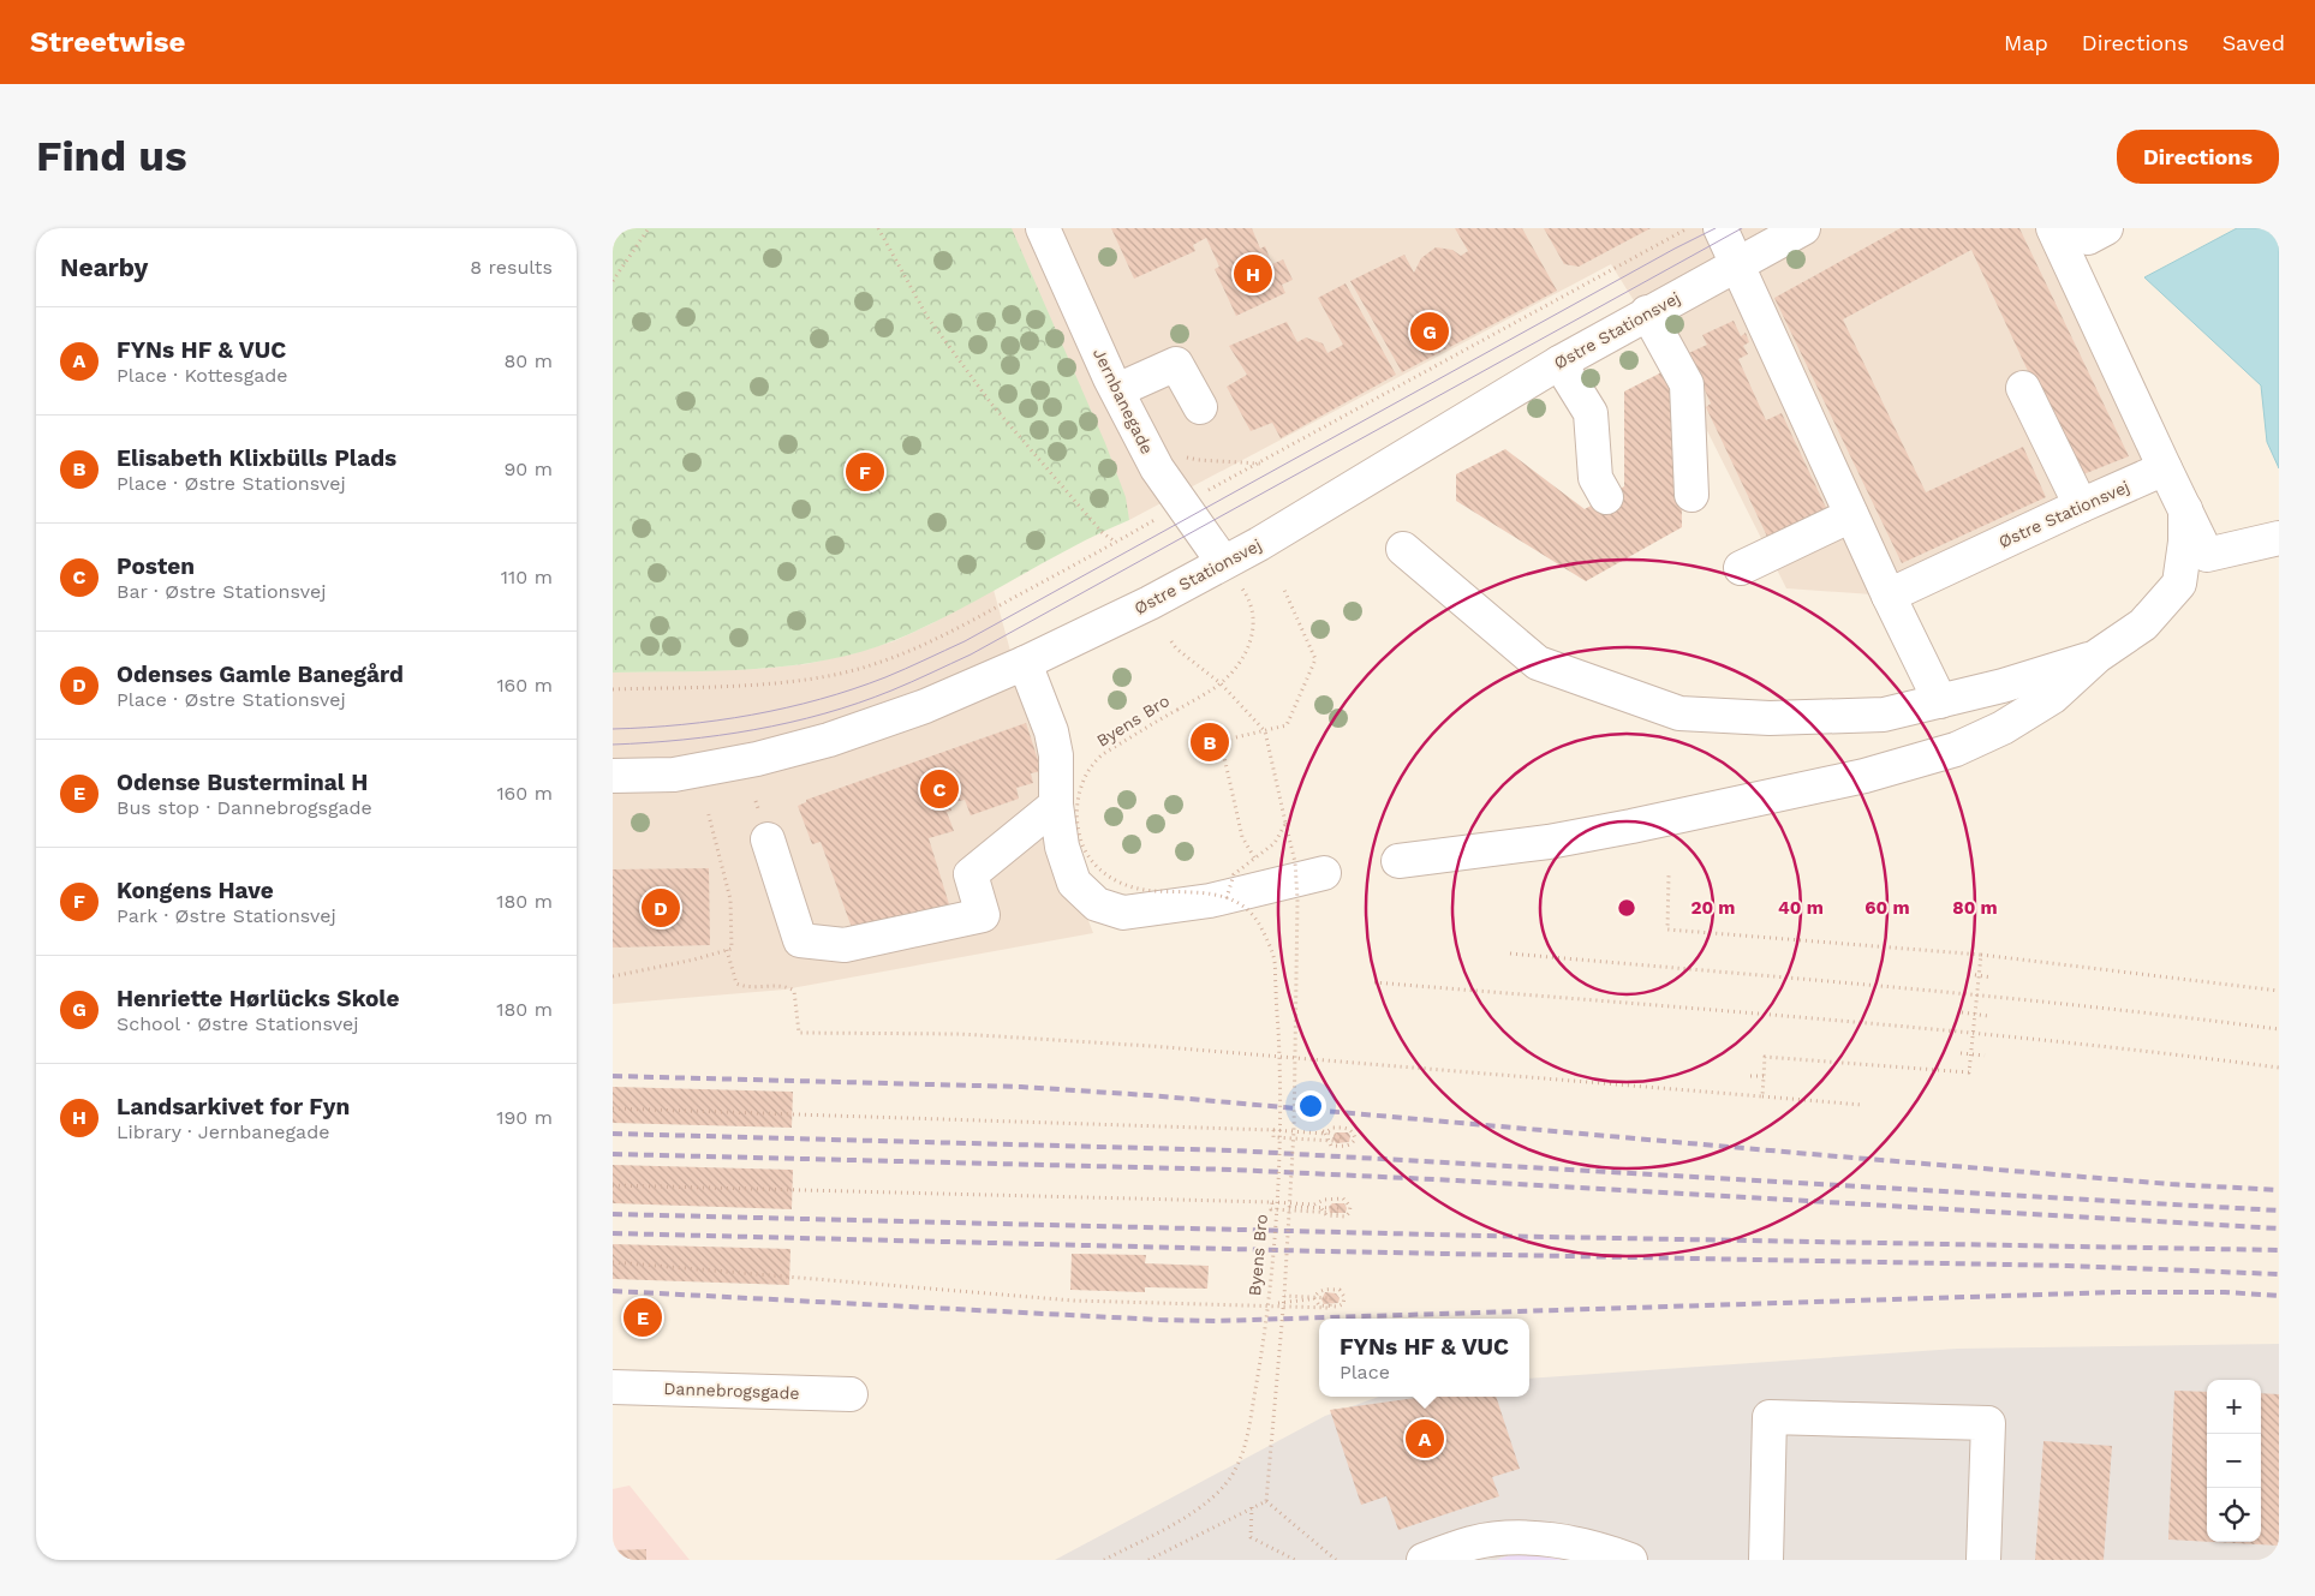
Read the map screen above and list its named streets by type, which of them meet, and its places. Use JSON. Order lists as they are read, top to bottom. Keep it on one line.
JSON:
{"streets":{"street":["Østre Stationsvej","Jernbanegade","Dannebrogsgade"],"path":["Byens Bro"]},"crossings":[["Østre Stationsvej","Jernbanegade"],["Østre Stationsvej","Byens Bro"],["Jernbanegade","Byens Bro"]],"page":{"header":"Streetwise","nav":["Map","Directions","Saved"],"buttons":"Directions","title":"Find us","heading":["Nearby","8 results"],"pins":["H","G","F","B","C","D","E","A"],"list":[{"mark":"A","name":"FYNs HF & VUC","note":"Place · Kottesgade","value":"80 m"},{"mark":"B","name":"Elisabeth Klixbülls Plads","note":"Place · Østre Stationsvej","value":"90 m"},{"mark":"C","name":"Posten","note":"Bar · Østre Stationsvej","value":"110 m"},{"mark":"D","name":"Odenses Gamle Banegård","note":"Place · Østre Stationsvej","value":"160 m"},{"mark":"E","name":"Odense Busterminal H","note":"Bus stop · Dannebrogsgade","value":"160 m"},{"mark":"F","name":"Kongens Have","note":"Park · Østre Stationsvej","value":"180 m"},{"mark":"G","name":"Henriette Hørlücks Skole","note":"School · Østre Stationsvej","value":"180 m"},{"mark":"H","name":"Landsarkivet for Fyn","note":"Library · Jernbanegade","value":"190 m"}],"popup":["FYNs HF & VUC","Place"],"map_buttons":["+","−"]},"rings":["20 m","40 m","60 m","80 m"]}
